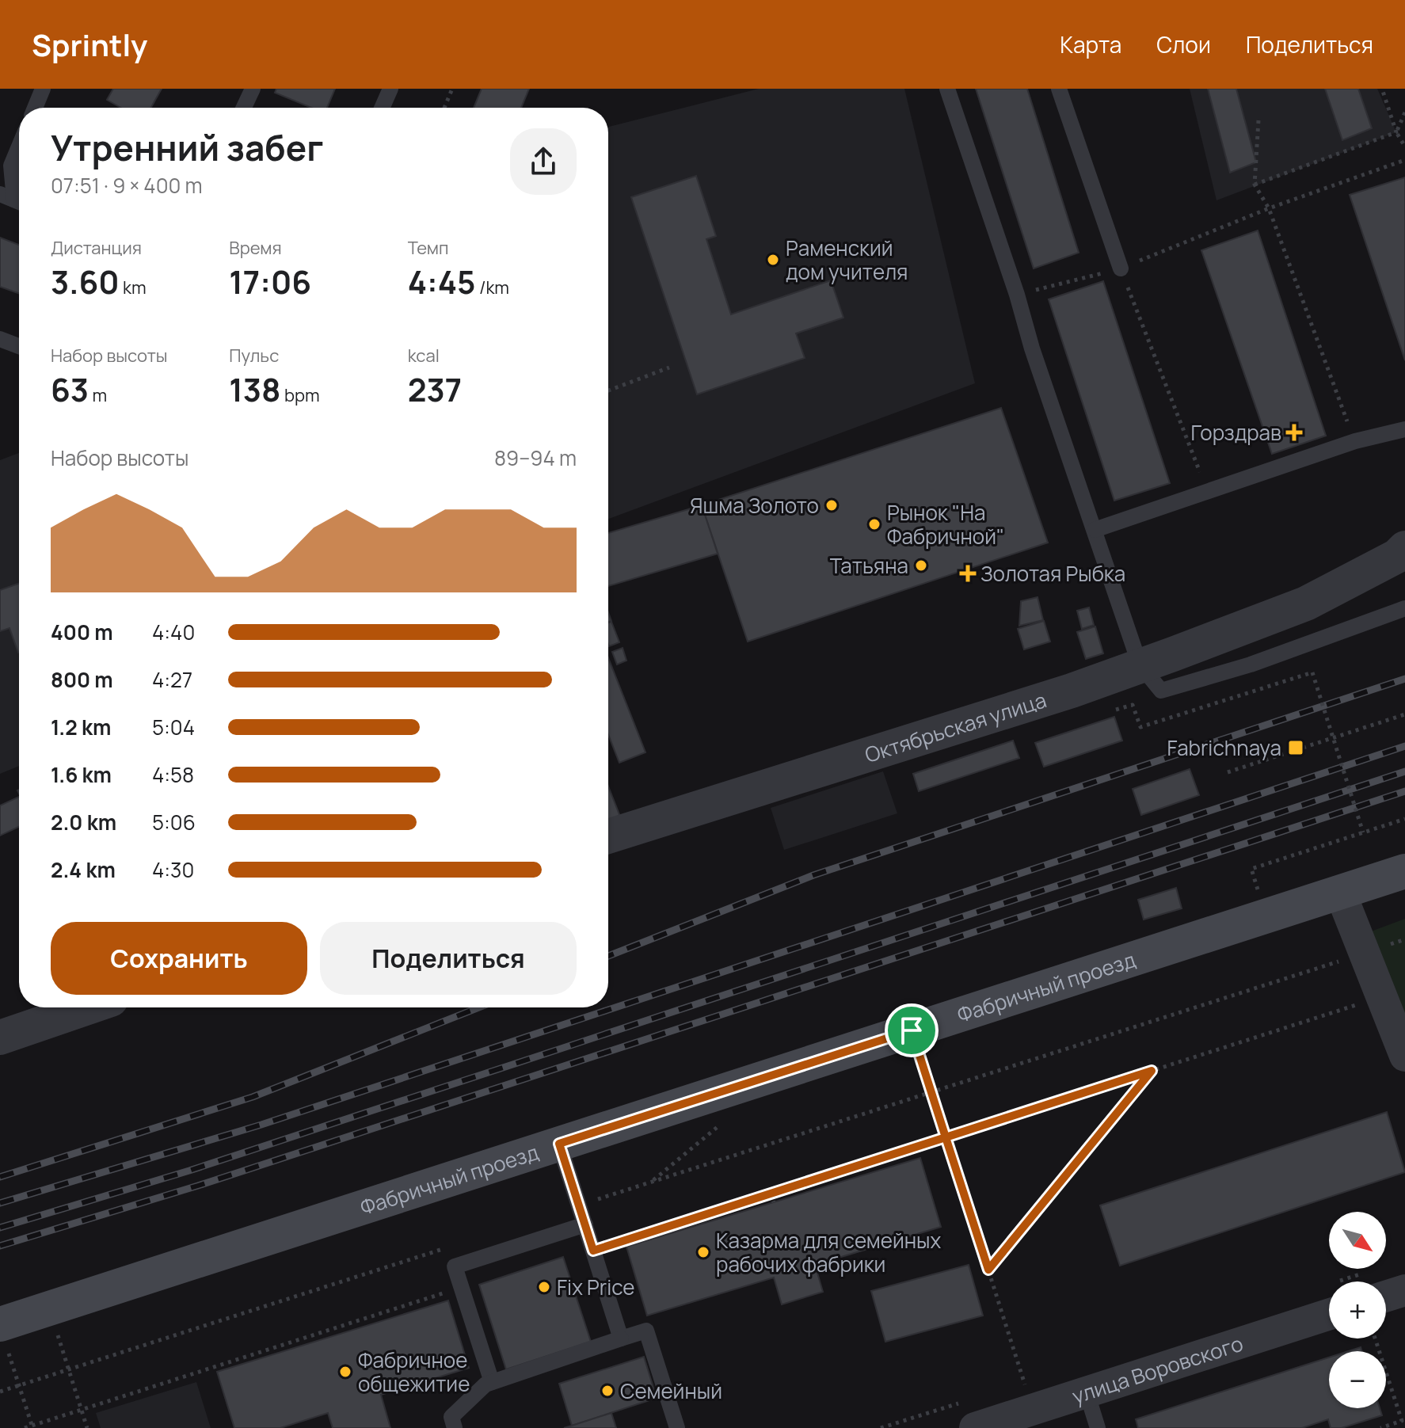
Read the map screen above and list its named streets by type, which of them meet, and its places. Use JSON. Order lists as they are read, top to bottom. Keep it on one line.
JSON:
{"streets":{"main road":["Фабричный проезд"],"street":["Октябрьская улица","улица Воровского"]},"places":{"other":["Раменский дом учителя","Яшма Золото","Рынок \"На Фабричной\"","Татьяна","Казарма для семейных рабочих фабрики","Fix Price","Фабричное общежитие","Семейный"],"health":["Горздрав","Золотая Рыбка"],"transit":["Fabrichnaya"]},"north":"bottom right","page":{"header":"Sprintly","nav":["Карта","Слои","Поделиться"],"heading":["Утренний забег","07:51 · 9 × 400 m"],"stats":[["Дистанция","3.60 km"],["Время","17:06"],["Темп","4:45 /km"],["Набор высоты","63 m"],["Пульс","138 bpm"],["kcal","237"]],"chart":["Набор высоты","89–94 m"],"list":[{"name":"400 m","note":"4:40"},{"name":"800 m","note":"4:27"},{"name":"1.2 km","note":"5:04"},{"name":"1.6 km","note":"4:58"},{"name":"2.0 km","note":"5:06"},{"name":"2.4 km","note":"4:30"}],"buttons":["Сохранить","Поделиться"],"map_buttons":["+","−"]}}
